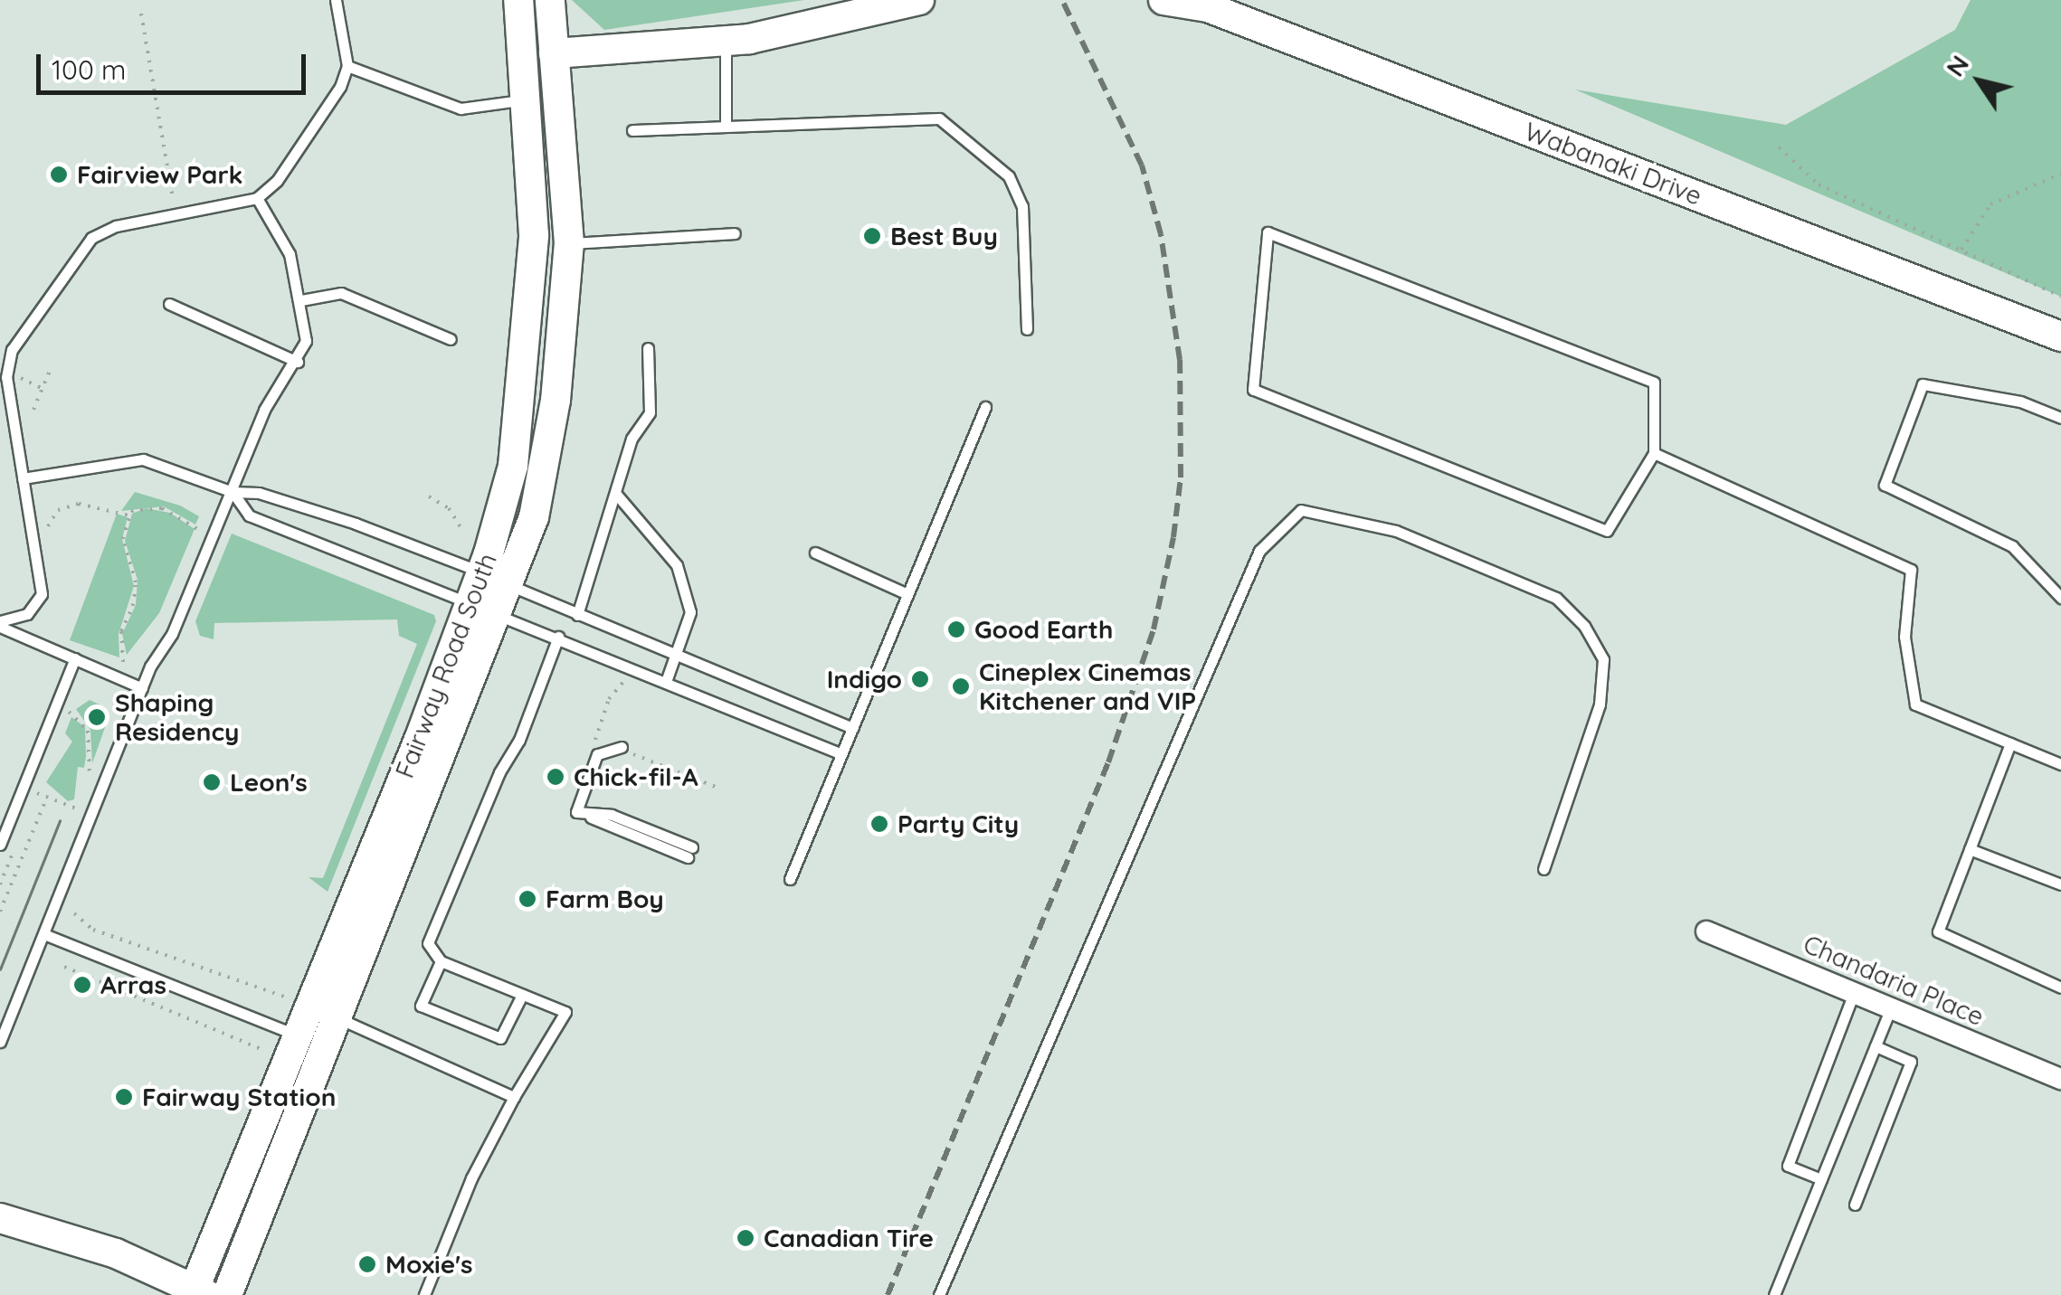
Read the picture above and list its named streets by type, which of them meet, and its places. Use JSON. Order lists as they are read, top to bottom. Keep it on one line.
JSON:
{"streets":{"main road":["Wabanaki Drive","Fairway Road South"],"street":["Chandaria Place"]},"places":["Fairview Park","Best Buy","Good Earth","Indigo","Cineplex Cinemas Kitchener and VIP","Shaping Residency","Chick-fil-A","Leon's","Party City","Farm Boy","Arras","Fairway Station","Canadian Tire","Moxie's"],"scale_bar":"100 m","north":"top left"}
